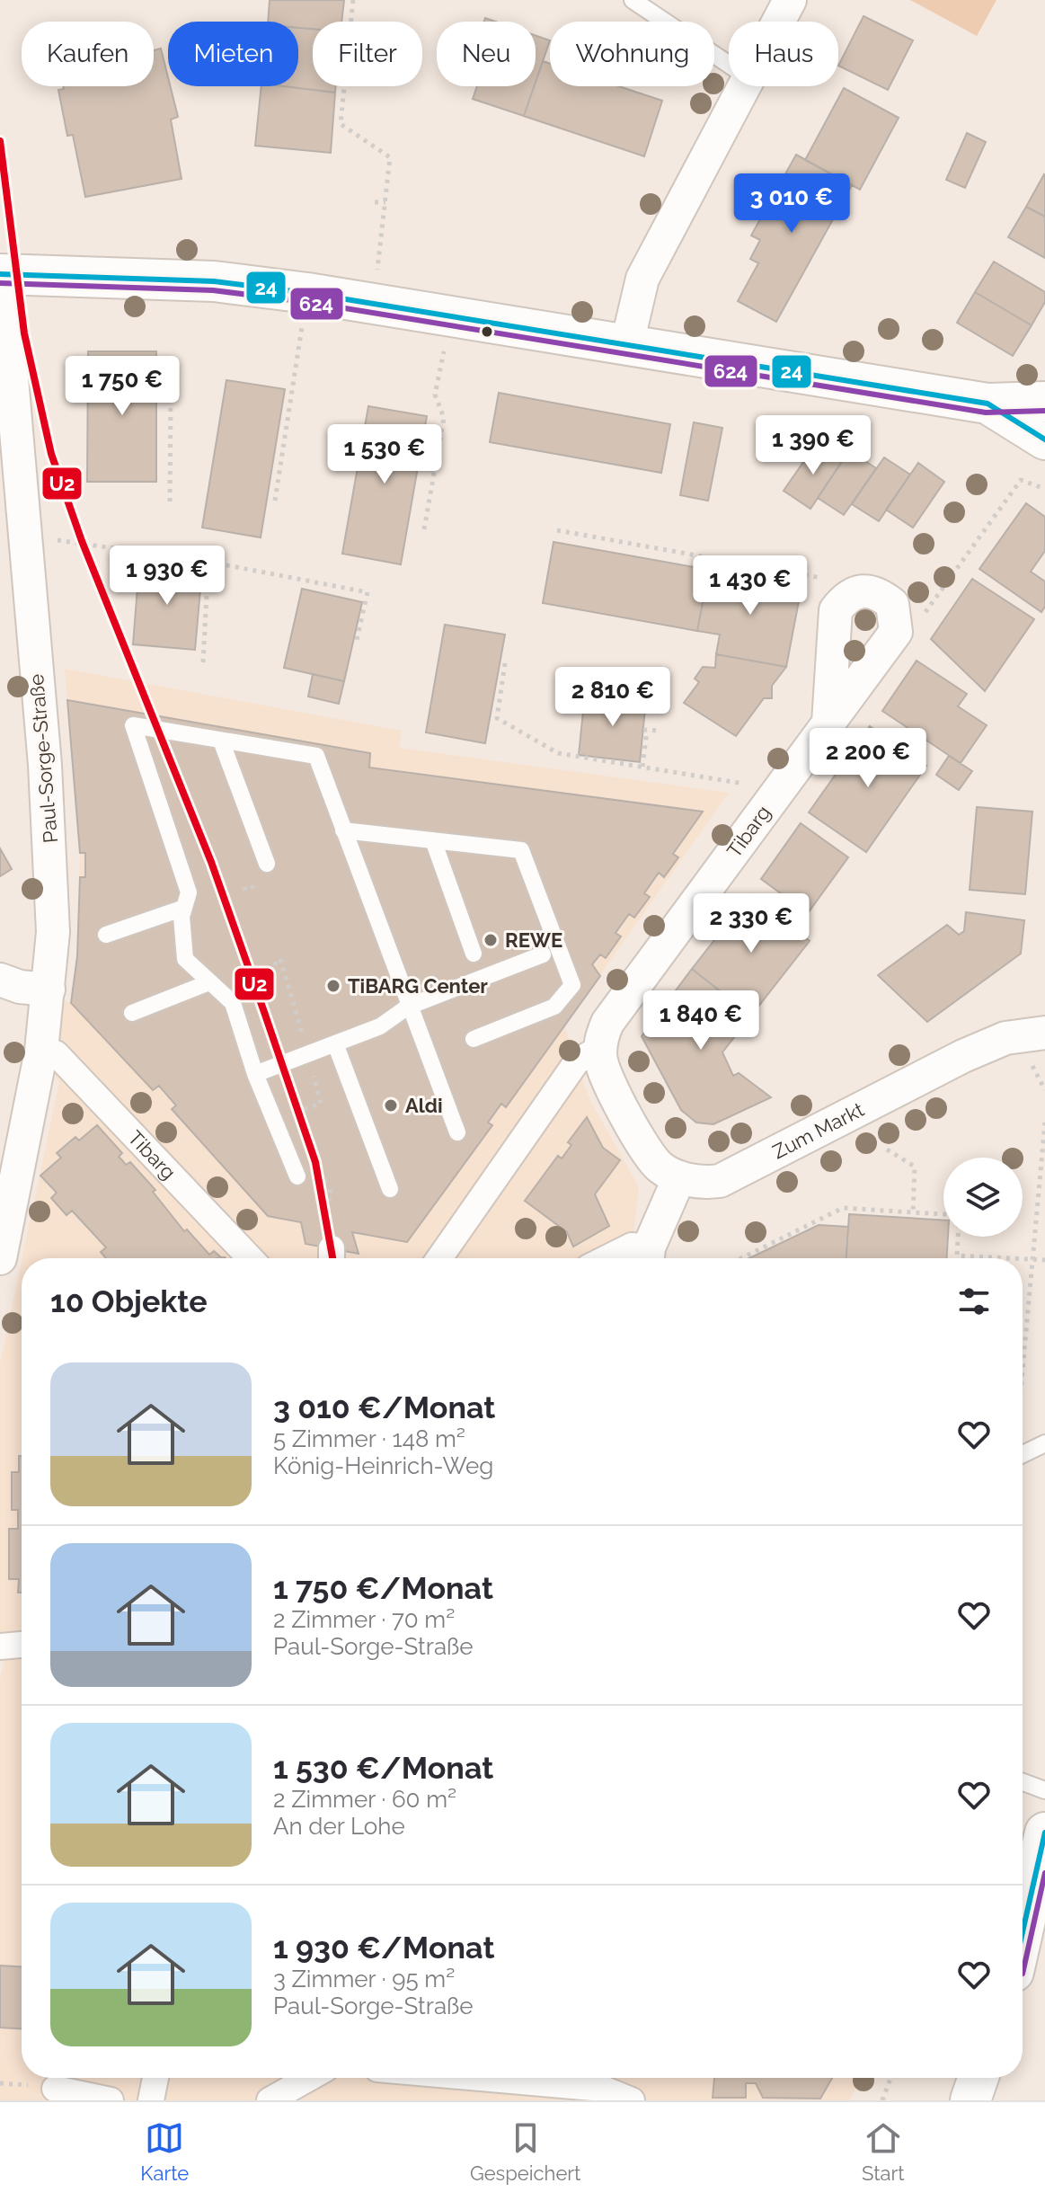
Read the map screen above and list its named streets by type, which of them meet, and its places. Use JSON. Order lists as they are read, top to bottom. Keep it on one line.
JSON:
{"streets":{"street":["Paul-Sorge-Straße","Tibarg","Zum Markt"]},"crossings":[["Paul-Sorge-Straße","Tibarg"]],"places":["REWE","TiBARG Center","Aldi"],"lines":["transit line U2","transit line 24","transit line 624"],"page":{"chip":["Kaufen","Mieten","Filter","Neu","Wohnung","Haus"],"price":["3 010 €","1 750 €","1 390 €","1 530 €","1 930 €","1 430 €","2 810 €","2 200 €","2 330 €","1 840 €"],"heading":"10 Objekte","list":[{"name":"3 010 €/Monat","note":"5 Zimmer · 148 m² · König-Heinrich-Weg"},{"name":"1 750 €/Monat","note":"2 Zimmer · 70 m² · Paul-Sorge-Straße"},{"name":"1 530 €/Monat","note":"2 Zimmer · 60 m² · An der Lohe"},{"name":"1 930 €/Monat","note":"3 Zimmer · 95 m² · Paul-Sorge-Straße"}],"tabs":["Karte","Gespeichert","Start"]}}
